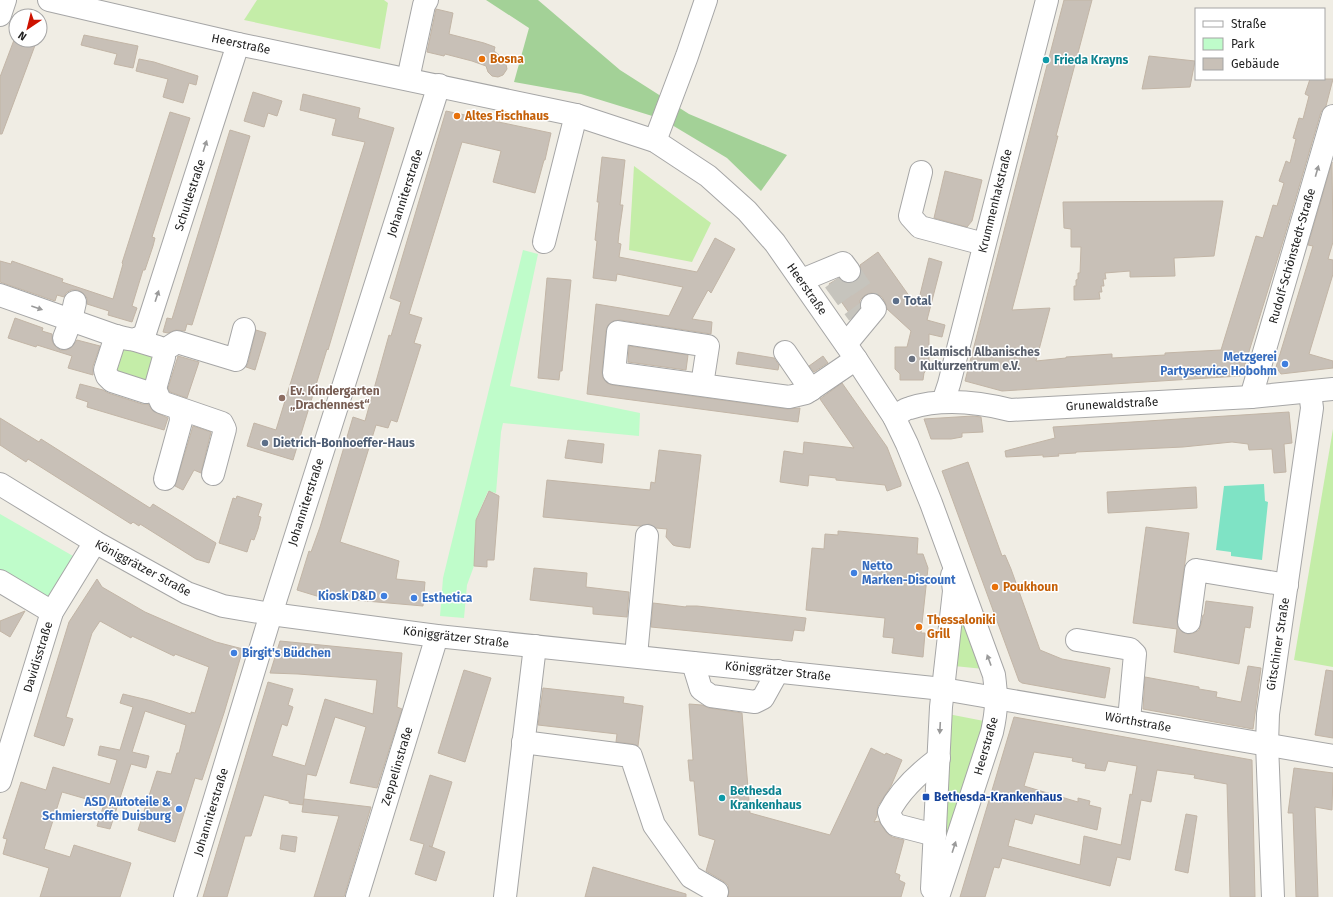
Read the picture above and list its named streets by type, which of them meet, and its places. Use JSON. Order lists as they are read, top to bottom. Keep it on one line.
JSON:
{"streets":{"street":["Heerstraße","Johanniterstraße","Schultestraße","Krummenhakstraße","Rudolf-Schönstedt-Straße","Grunewaldstraße","Königgrätzer Straße","Gitschiner Straße","Davidisstraße","Wörthstraße","Zeppelinstraße"]},"crossings":[["Heerstraße","Johanniterstraße"],["Heerstraße","Schultestraße"],["Heerstraße","Grunewaldstraße"],["Heerstraße","Königgrätzer Straße"],["Heerstraße","Wörthstraße"],["Johanniterstraße","Königgrätzer Straße"],["Krummenhakstraße","Grunewaldstraße"],["Rudolf-Schönstedt-Straße","Grunewaldstraße"],["Grunewaldstraße","Gitschiner Straße"],["Königgrätzer Straße","Davidisstraße"],["Königgrätzer Straße","Wörthstraße"],["Königgrätzer Straße","Zeppelinstraße"],["Gitschiner Straße","Wörthstraße"]],"one_way":["Rudolf-Schönstedt-Straße"],"places":{"other":["Bosna","Frieda Krayns","Altes Fischhaus","Total","Islamisch Albanisches Kulturzentrum e.V.","Metzgerei Partyservice Hobohm","Ev. Kindergarten „Drachennest“","Dietrich-Bonhoeffer-Haus","Netto Marken-Discount","Poukhoun","Kiosk D&D","Esthetica","Thessaloniki Grill","Birgit's Büdchen","Bethesda Krankenhaus","ASD Autoteile & Schmierstoffe Duisburg"],"transit":["Bethesda-Krankenhaus"]},"legend":["Straße","Park","Gebäude"],"north":"bottom left"}
